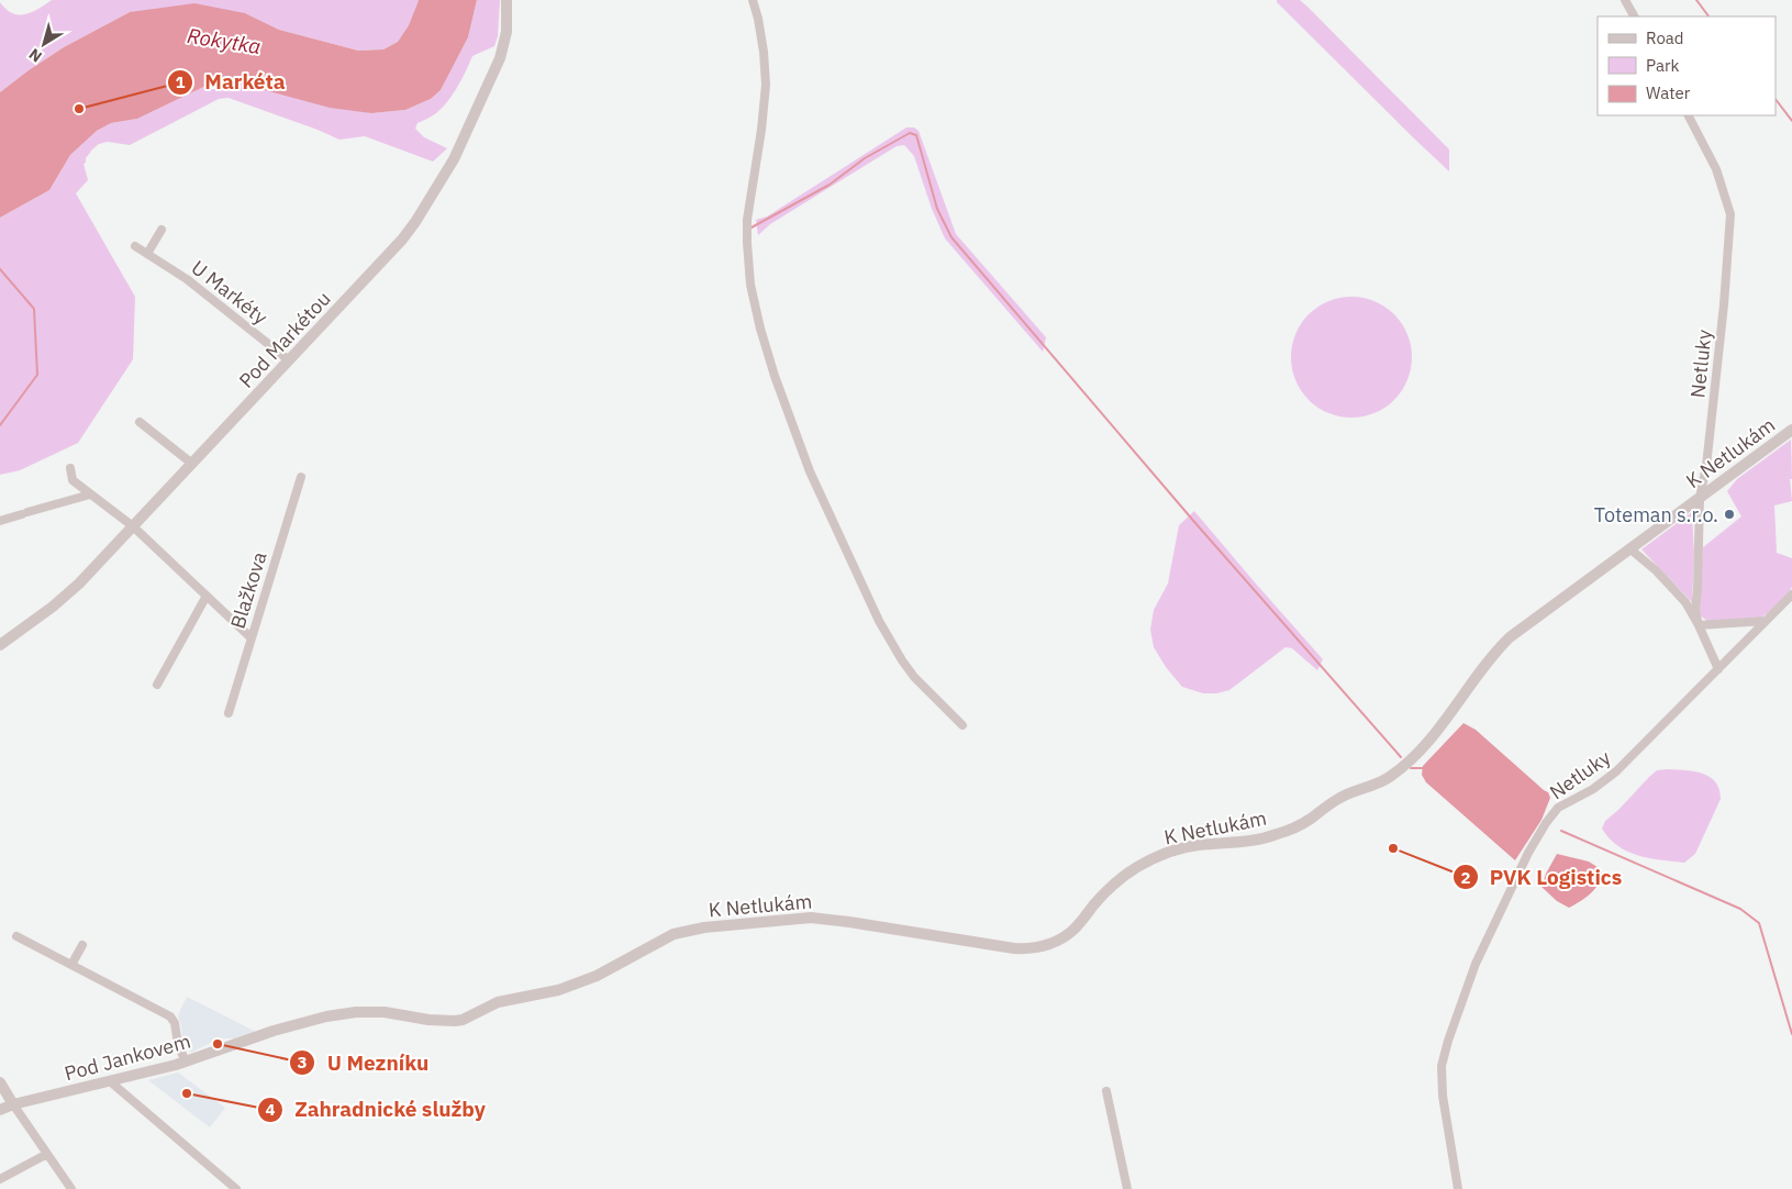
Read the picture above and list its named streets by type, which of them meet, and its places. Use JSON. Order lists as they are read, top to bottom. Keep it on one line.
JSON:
{"streets":{"street":["U Markéty","Pod Markétou","Netluky","K Netlukám","Blažkova","Pod Jankovem"]},"crossings":[["U Markéty","Pod Markétou"],["Netluky","K Netlukám"],["K Netlukám","Pod Jankovem"]],"water":["Rokytka"],"places":["Markéta","Toteman s.r.o.","PVK Logistics","U Mezníku","Zahradnické služby"],"legend":["Road","Park","Water"],"north":"bottom left"}
